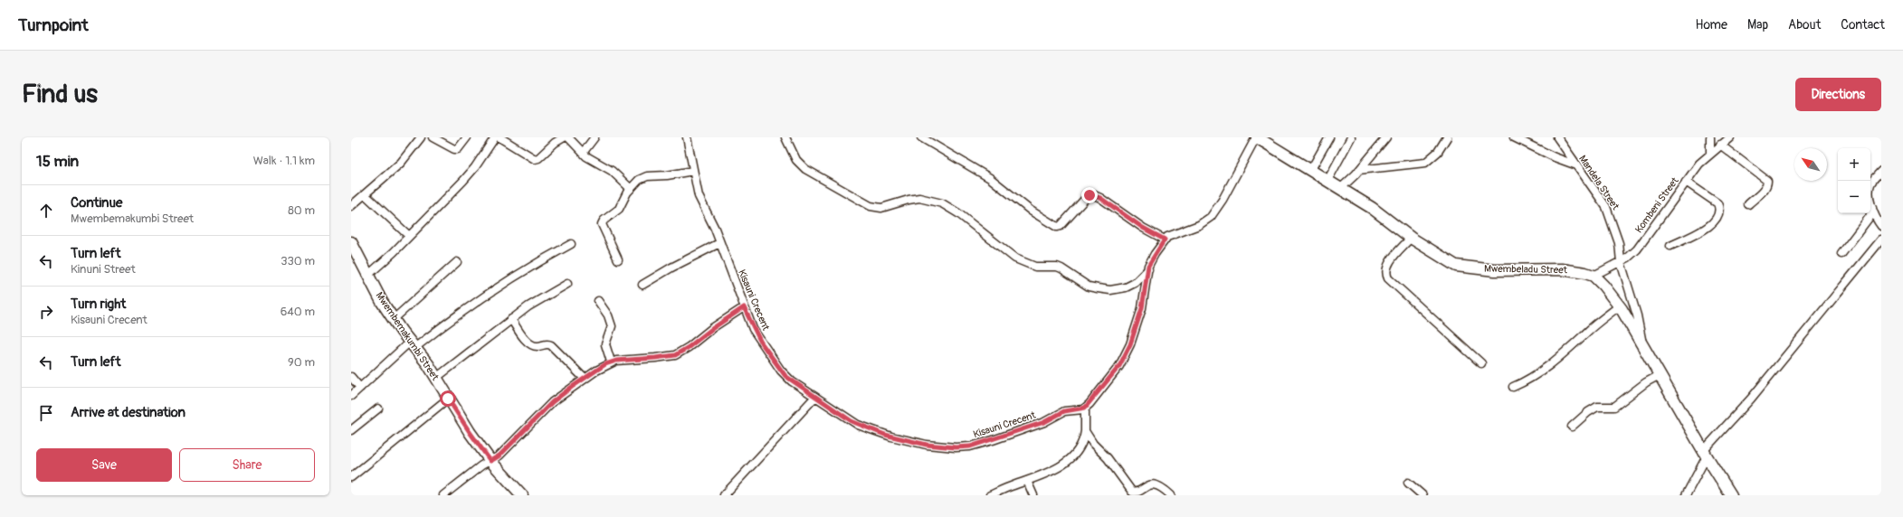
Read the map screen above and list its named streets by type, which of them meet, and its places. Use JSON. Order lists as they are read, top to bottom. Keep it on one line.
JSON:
{"streets":{"street":["Mandela Street","Kombeni Street","Mwembeladu Street","Kisauni Crecent","Mwembemakumbi Street"]},"crossings":[["Mandela Street","Kombeni Street"],["Kombeni Street","Mwembeladu Street"]],"north":"top left","page":{"header":"Turnpoint","nav":["Home","Map","About","Contact"],"buttons":["Directions",["Save","Share"]],"title":"Find us","heading":["15 min","Walk · 1.1 km"],"map_buttons":["+","−"],"list":[["Continue","Mwembemakumbi Street","80 m"],["Turn left","Kinuni Street","330 m"],["Turn right","Kisauni Crecent","640 m"],["Turn left","90 m"],"Arrive at destination"]}}
